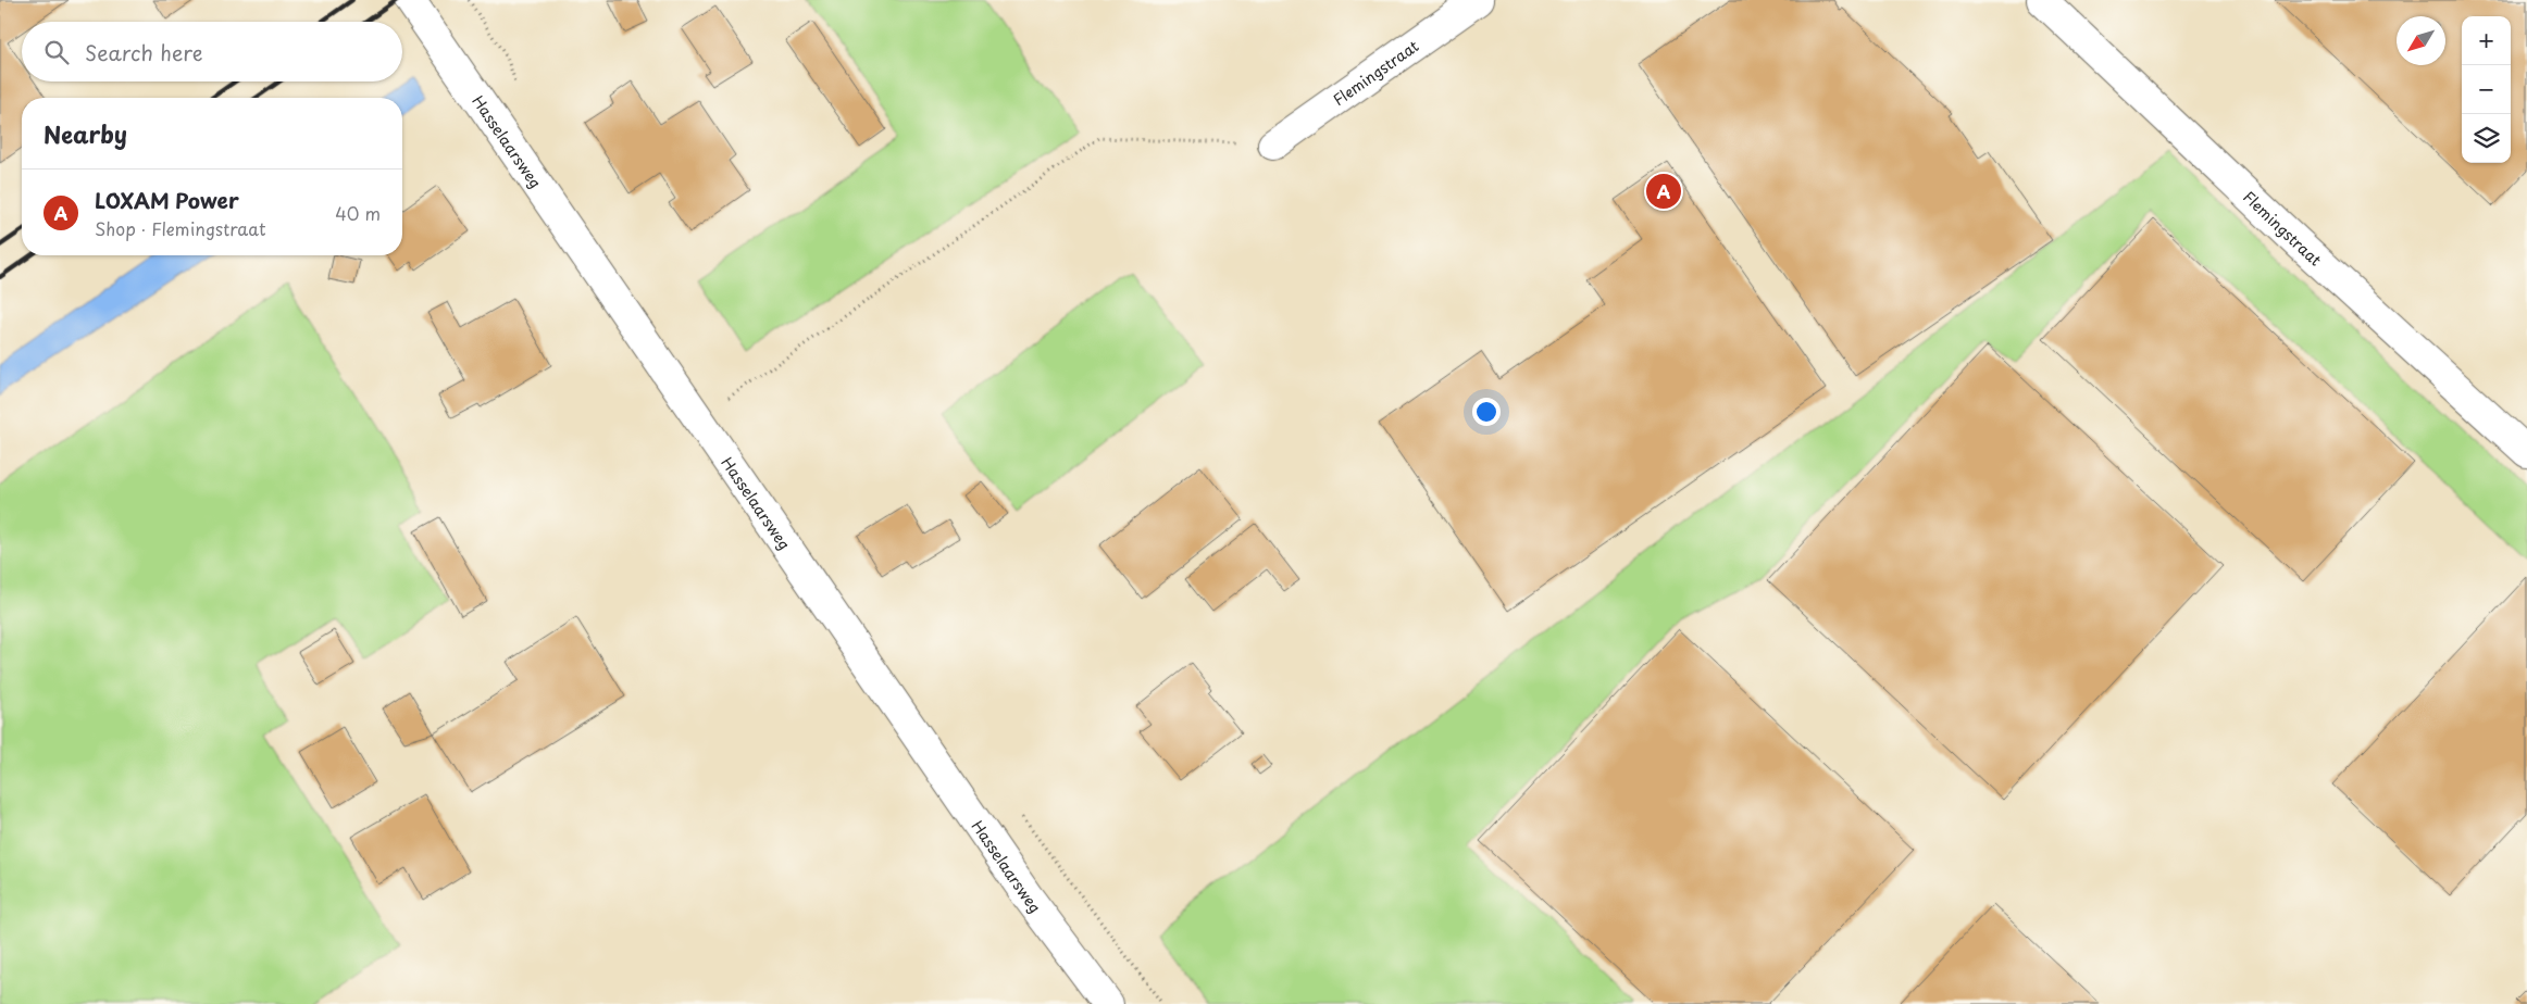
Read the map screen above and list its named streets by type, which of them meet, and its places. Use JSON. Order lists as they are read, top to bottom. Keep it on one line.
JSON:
{"streets":{"street":["Flemingstraat","Hasselaarsweg"]},"north":"bottom left","page":{"map_buttons":["+","−"],"search":"Search here","heading":"Nearby","list":[{"mark":"A","name":"LOXAM Power","note":"Shop · Flemingstraat","value":"40 m"}],"pins":"A"}}
